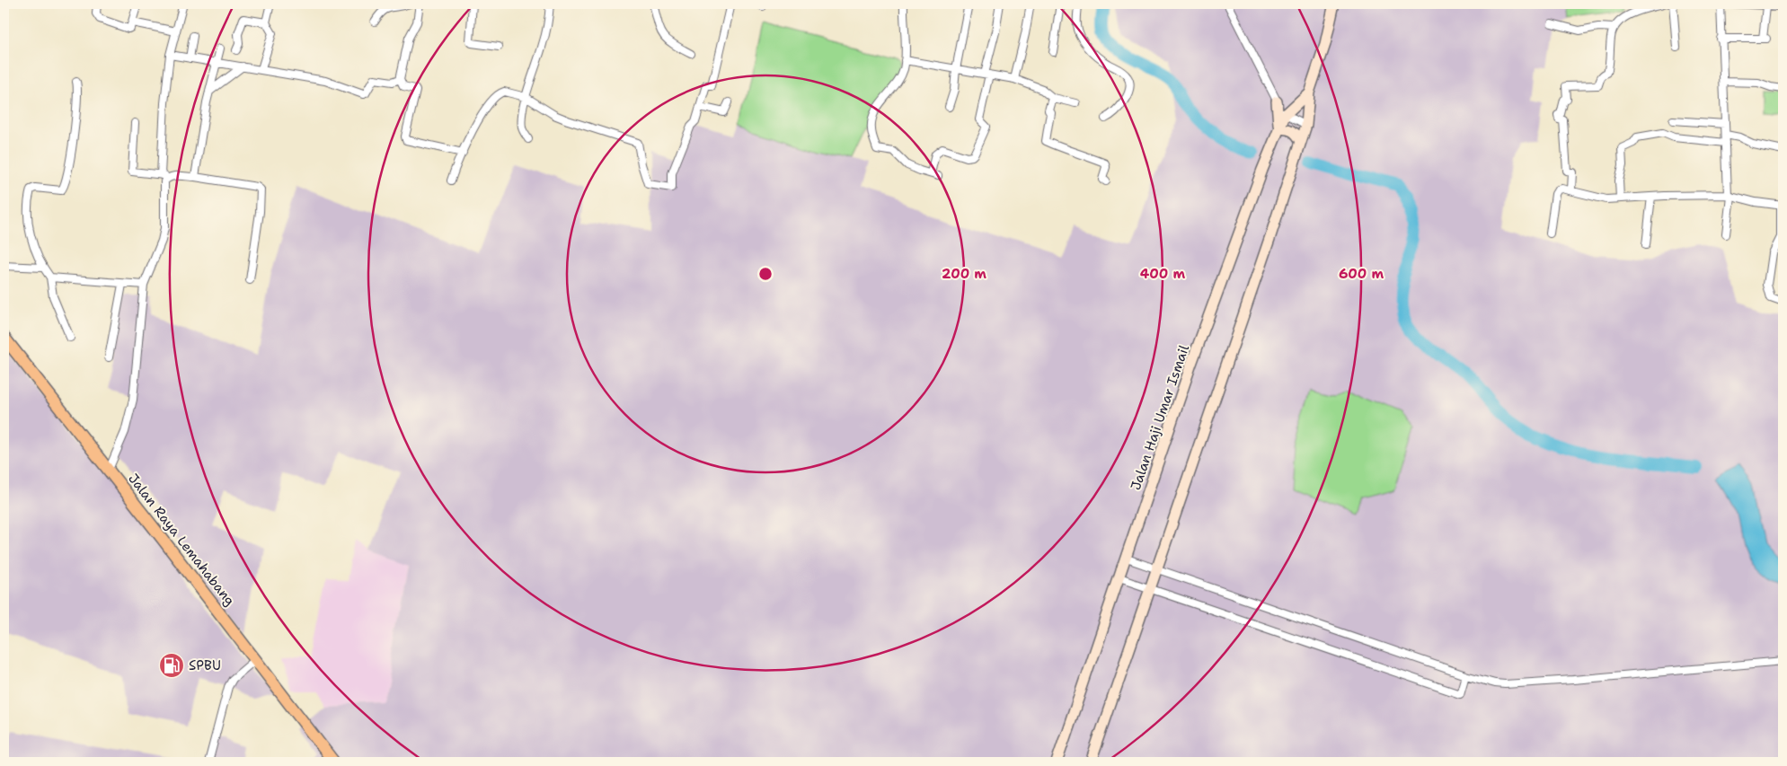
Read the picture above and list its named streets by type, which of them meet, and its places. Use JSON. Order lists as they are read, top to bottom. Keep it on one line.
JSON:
{"streets":{"main road":["Jalan Haji Umar Ismail","Jalan Raya Lemahabang"]},"places":{"fuel station":["SPBU"]},"rings":["200 m","400 m","600 m"]}
